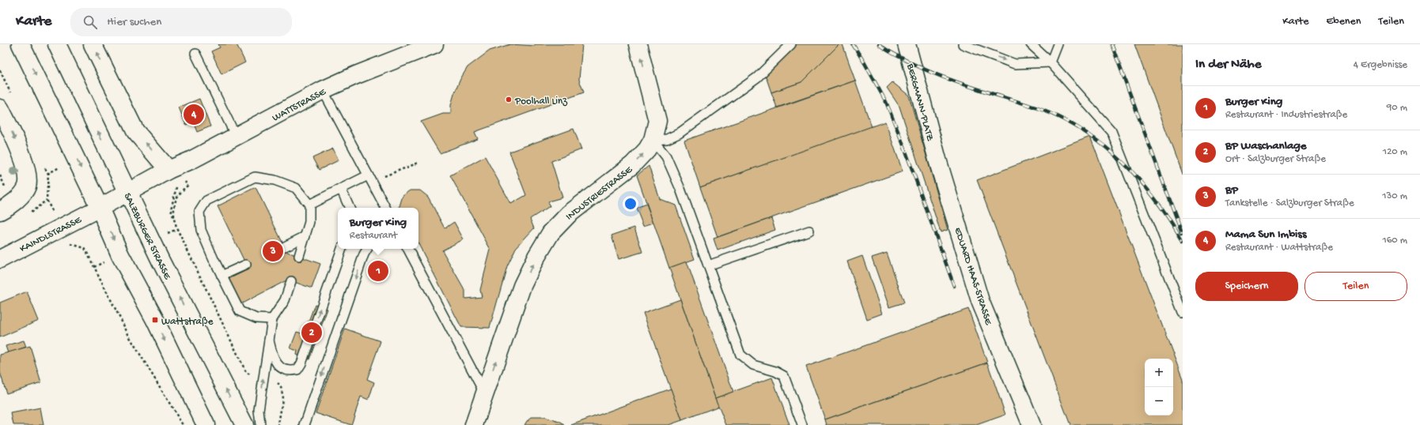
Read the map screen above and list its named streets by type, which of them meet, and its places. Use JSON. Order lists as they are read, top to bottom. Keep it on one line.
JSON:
{"streets":{"street":["BERGMANN-PLATZ","WATTSTRASSE","INDUSTRIESTRASSE","KAINDLSTRASSE","SALZBURGER STRASSE","EDUARD HAAS-STRASSE"]},"crossings":[["BERGMANN-PLATZ","EDUARD HAAS-STRASSE"],["WATTSTRASSE","KAINDLSTRASSE"],["WATTSTRASSE","SALZBURGER STRASSE"]],"one_way":["INDUSTRIESTRASSE"],"places":{"other":["Poolhall Linz"],"transit":["Wattstraße"]},"page":{"header":"Karte","search":"Hier suchen","nav":["Karte","Ebenen","Teilen"],"heading":["In der Nähe","4 Ergebnisse"],"list":[{"mark":"1","name":"Burger King","note":"Restaurant · Industriestraße","value":"90 m"},{"mark":"2","name":"BP Waschanlage","note":"Ort · Salzburger Straße","value":"120 m"},{"mark":"3","name":"BP","note":"Tankstelle · Salzburger Straße","value":"130 m"},{"mark":"4","name":"Mama Sun Imbiss","note":"Restaurant · Wattstraße","value":"160 m"}],"pins":["4","3","1","2"],"popup":["Burger King","Restaurant"],"buttons":["Speichern","Teilen"],"map_buttons":["+","−"]}}
